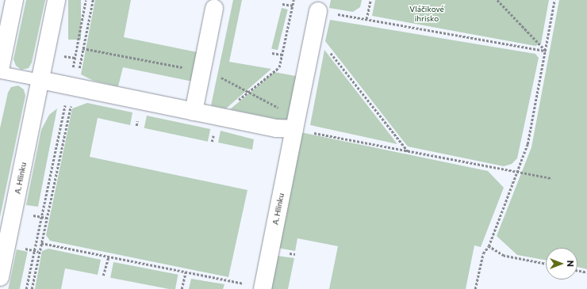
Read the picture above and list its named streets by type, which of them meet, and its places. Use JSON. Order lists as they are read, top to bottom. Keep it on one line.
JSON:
{"streets":{"street":["A. Hlinku"]},"parks":["Vláčikové ihrisko"],"north":"right"}
